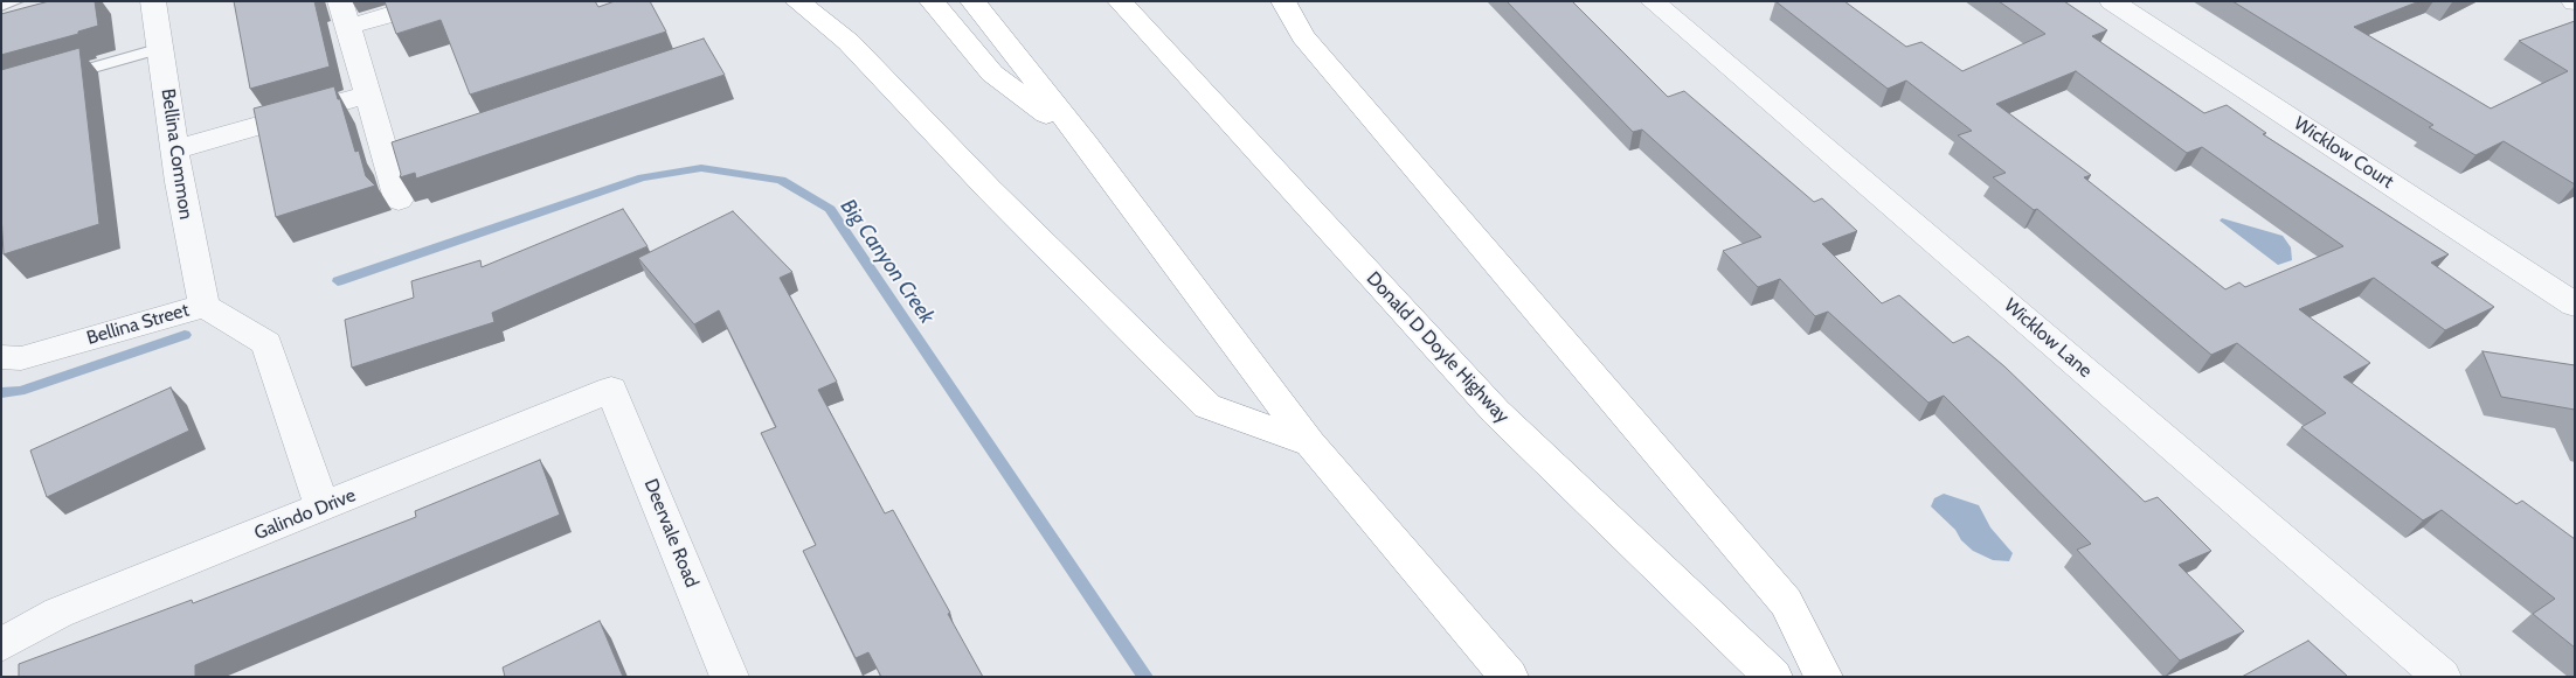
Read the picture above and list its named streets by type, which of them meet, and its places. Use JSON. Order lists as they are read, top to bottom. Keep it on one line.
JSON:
{"streets":{"highway":["Donald D Doyle Highway"],"street":["Wicklow Court","Bellina Common","Bellina Street","Wicklow Lane","Galindo Drive","Deervale Road"]},"crossings":[["Bellina Common","Bellina Street"],["Bellina Street","Galindo Drive"],["Galindo Drive","Deervale Road"]],"water":["Big Canyon Creek"]}
